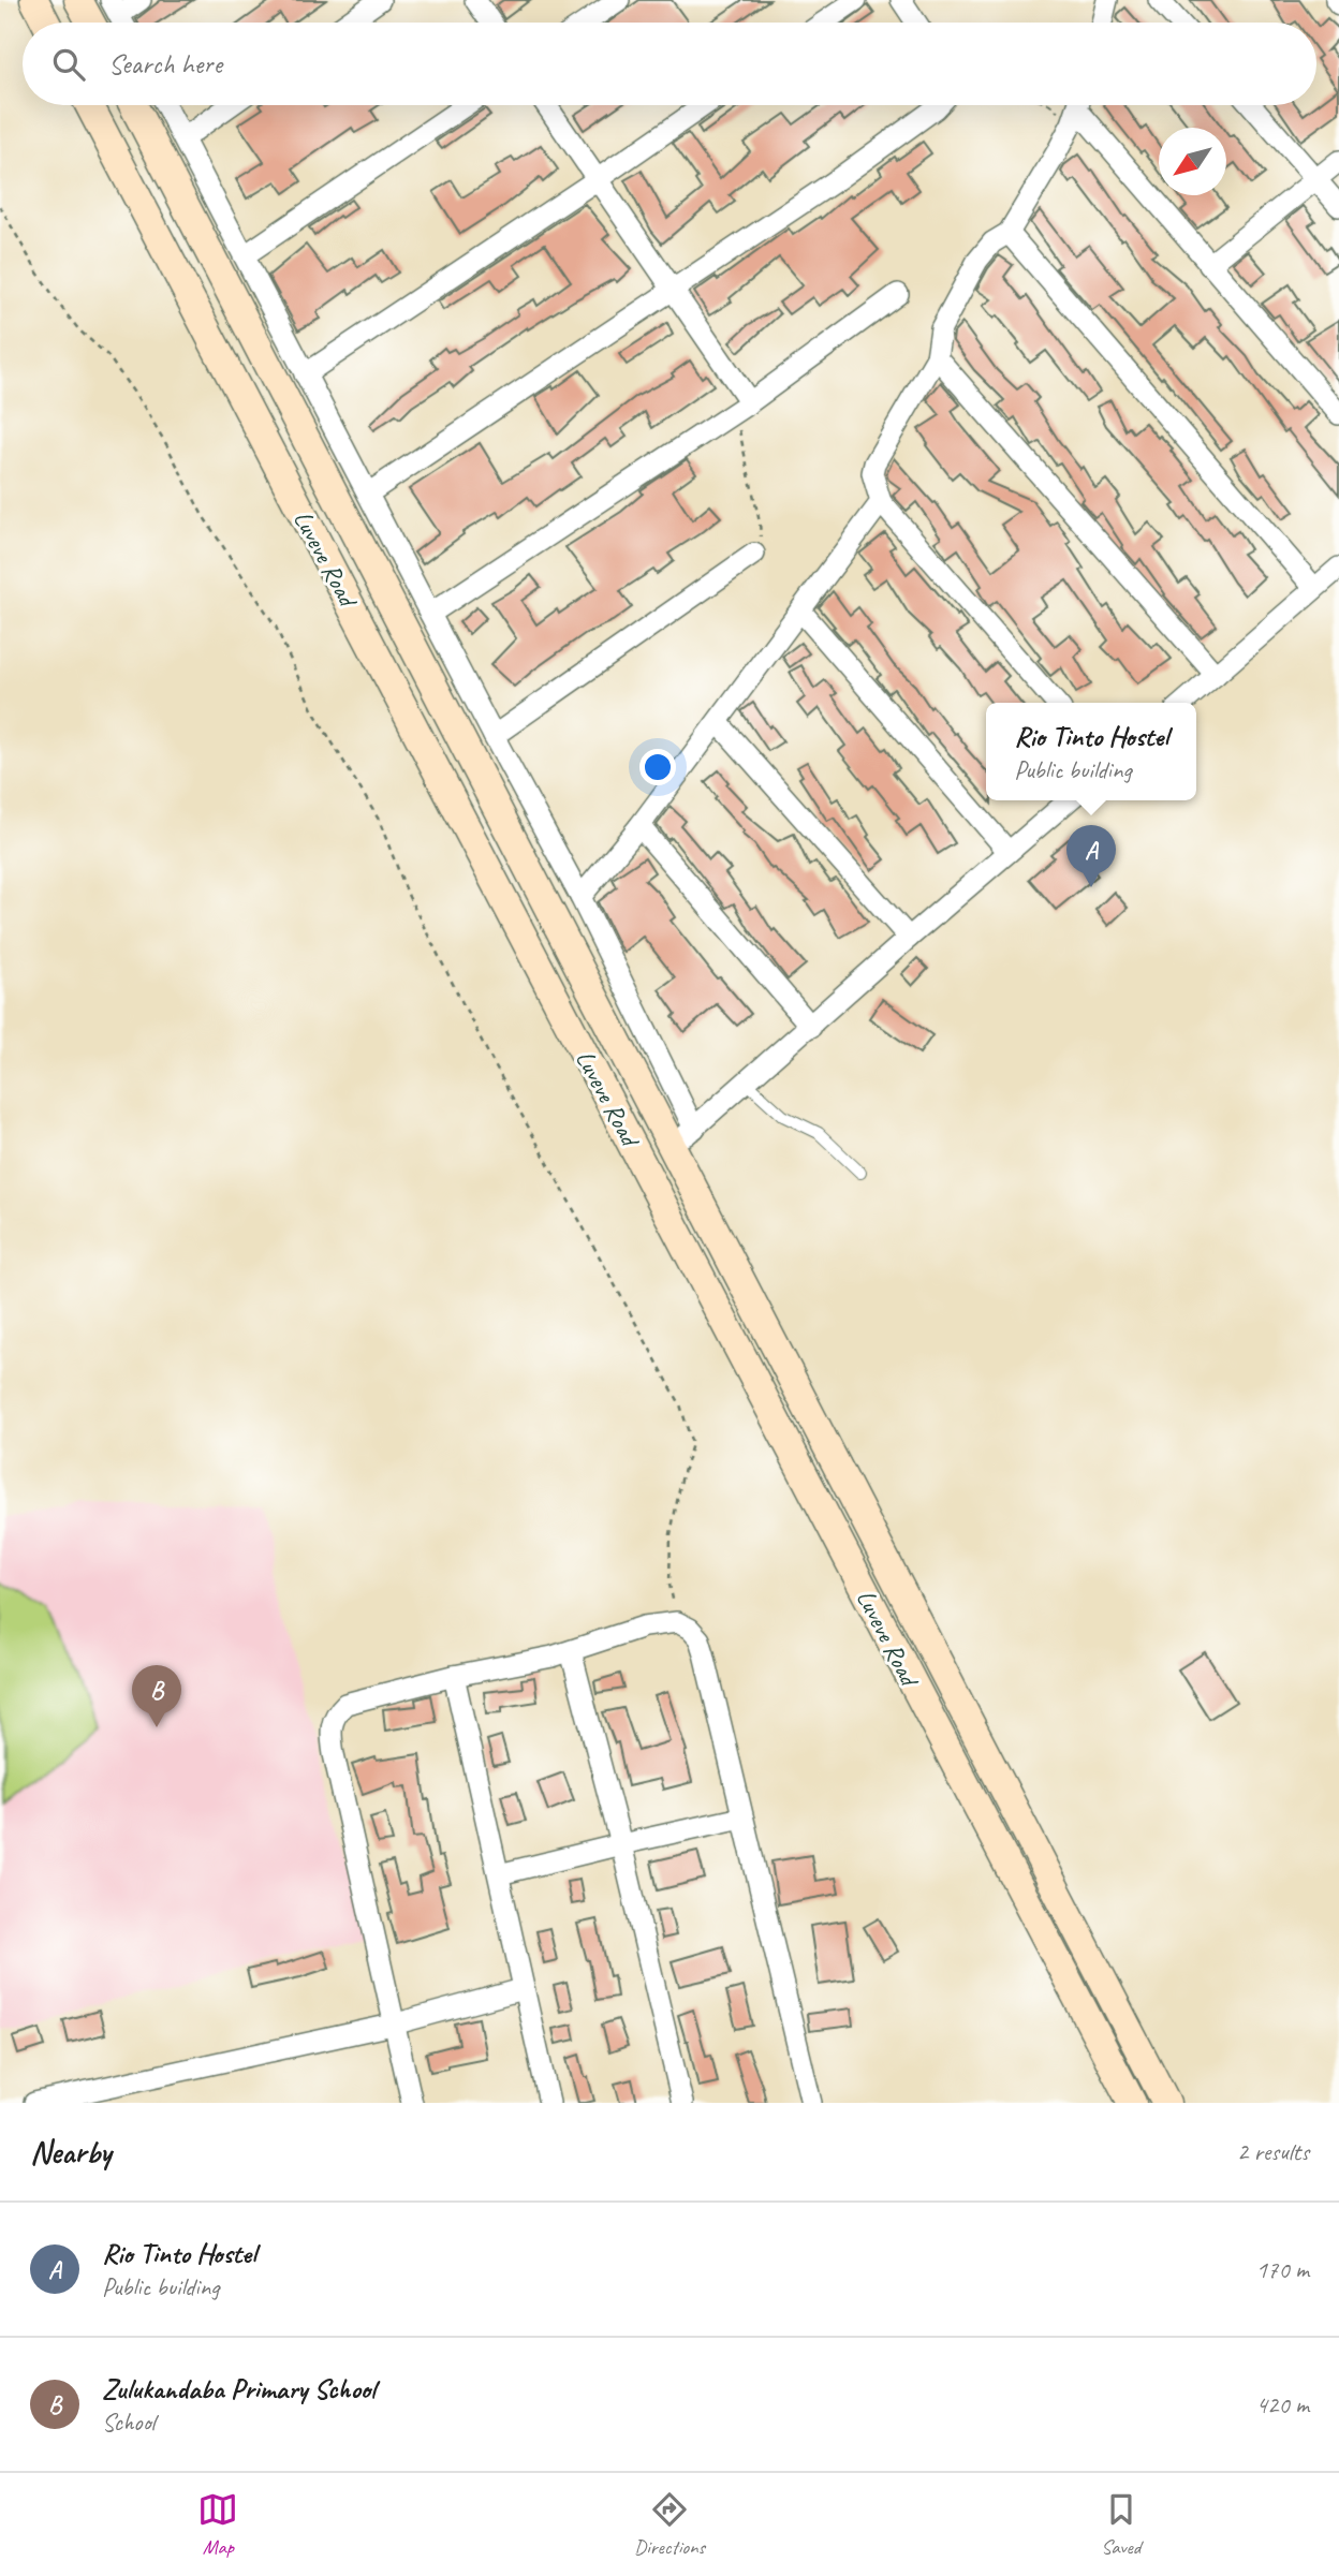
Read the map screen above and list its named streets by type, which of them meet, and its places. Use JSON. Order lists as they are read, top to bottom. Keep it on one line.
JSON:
{"streets":{"street":["Luveve Road"]},"north":"bottom left","page":{"search":"Search here","popup":["Rio Tinto Hostel","Public building"],"pins":["A","B"],"heading":["Nearby","2 results"],"list":[{"mark":"A","name":"Rio Tinto Hostel","note":"Public building","value":"170 m"},{"mark":"B","name":"Zulukandaba Primary School","note":"School","value":"420 m"}],"nav":["Map","Directions","Saved"]}}
